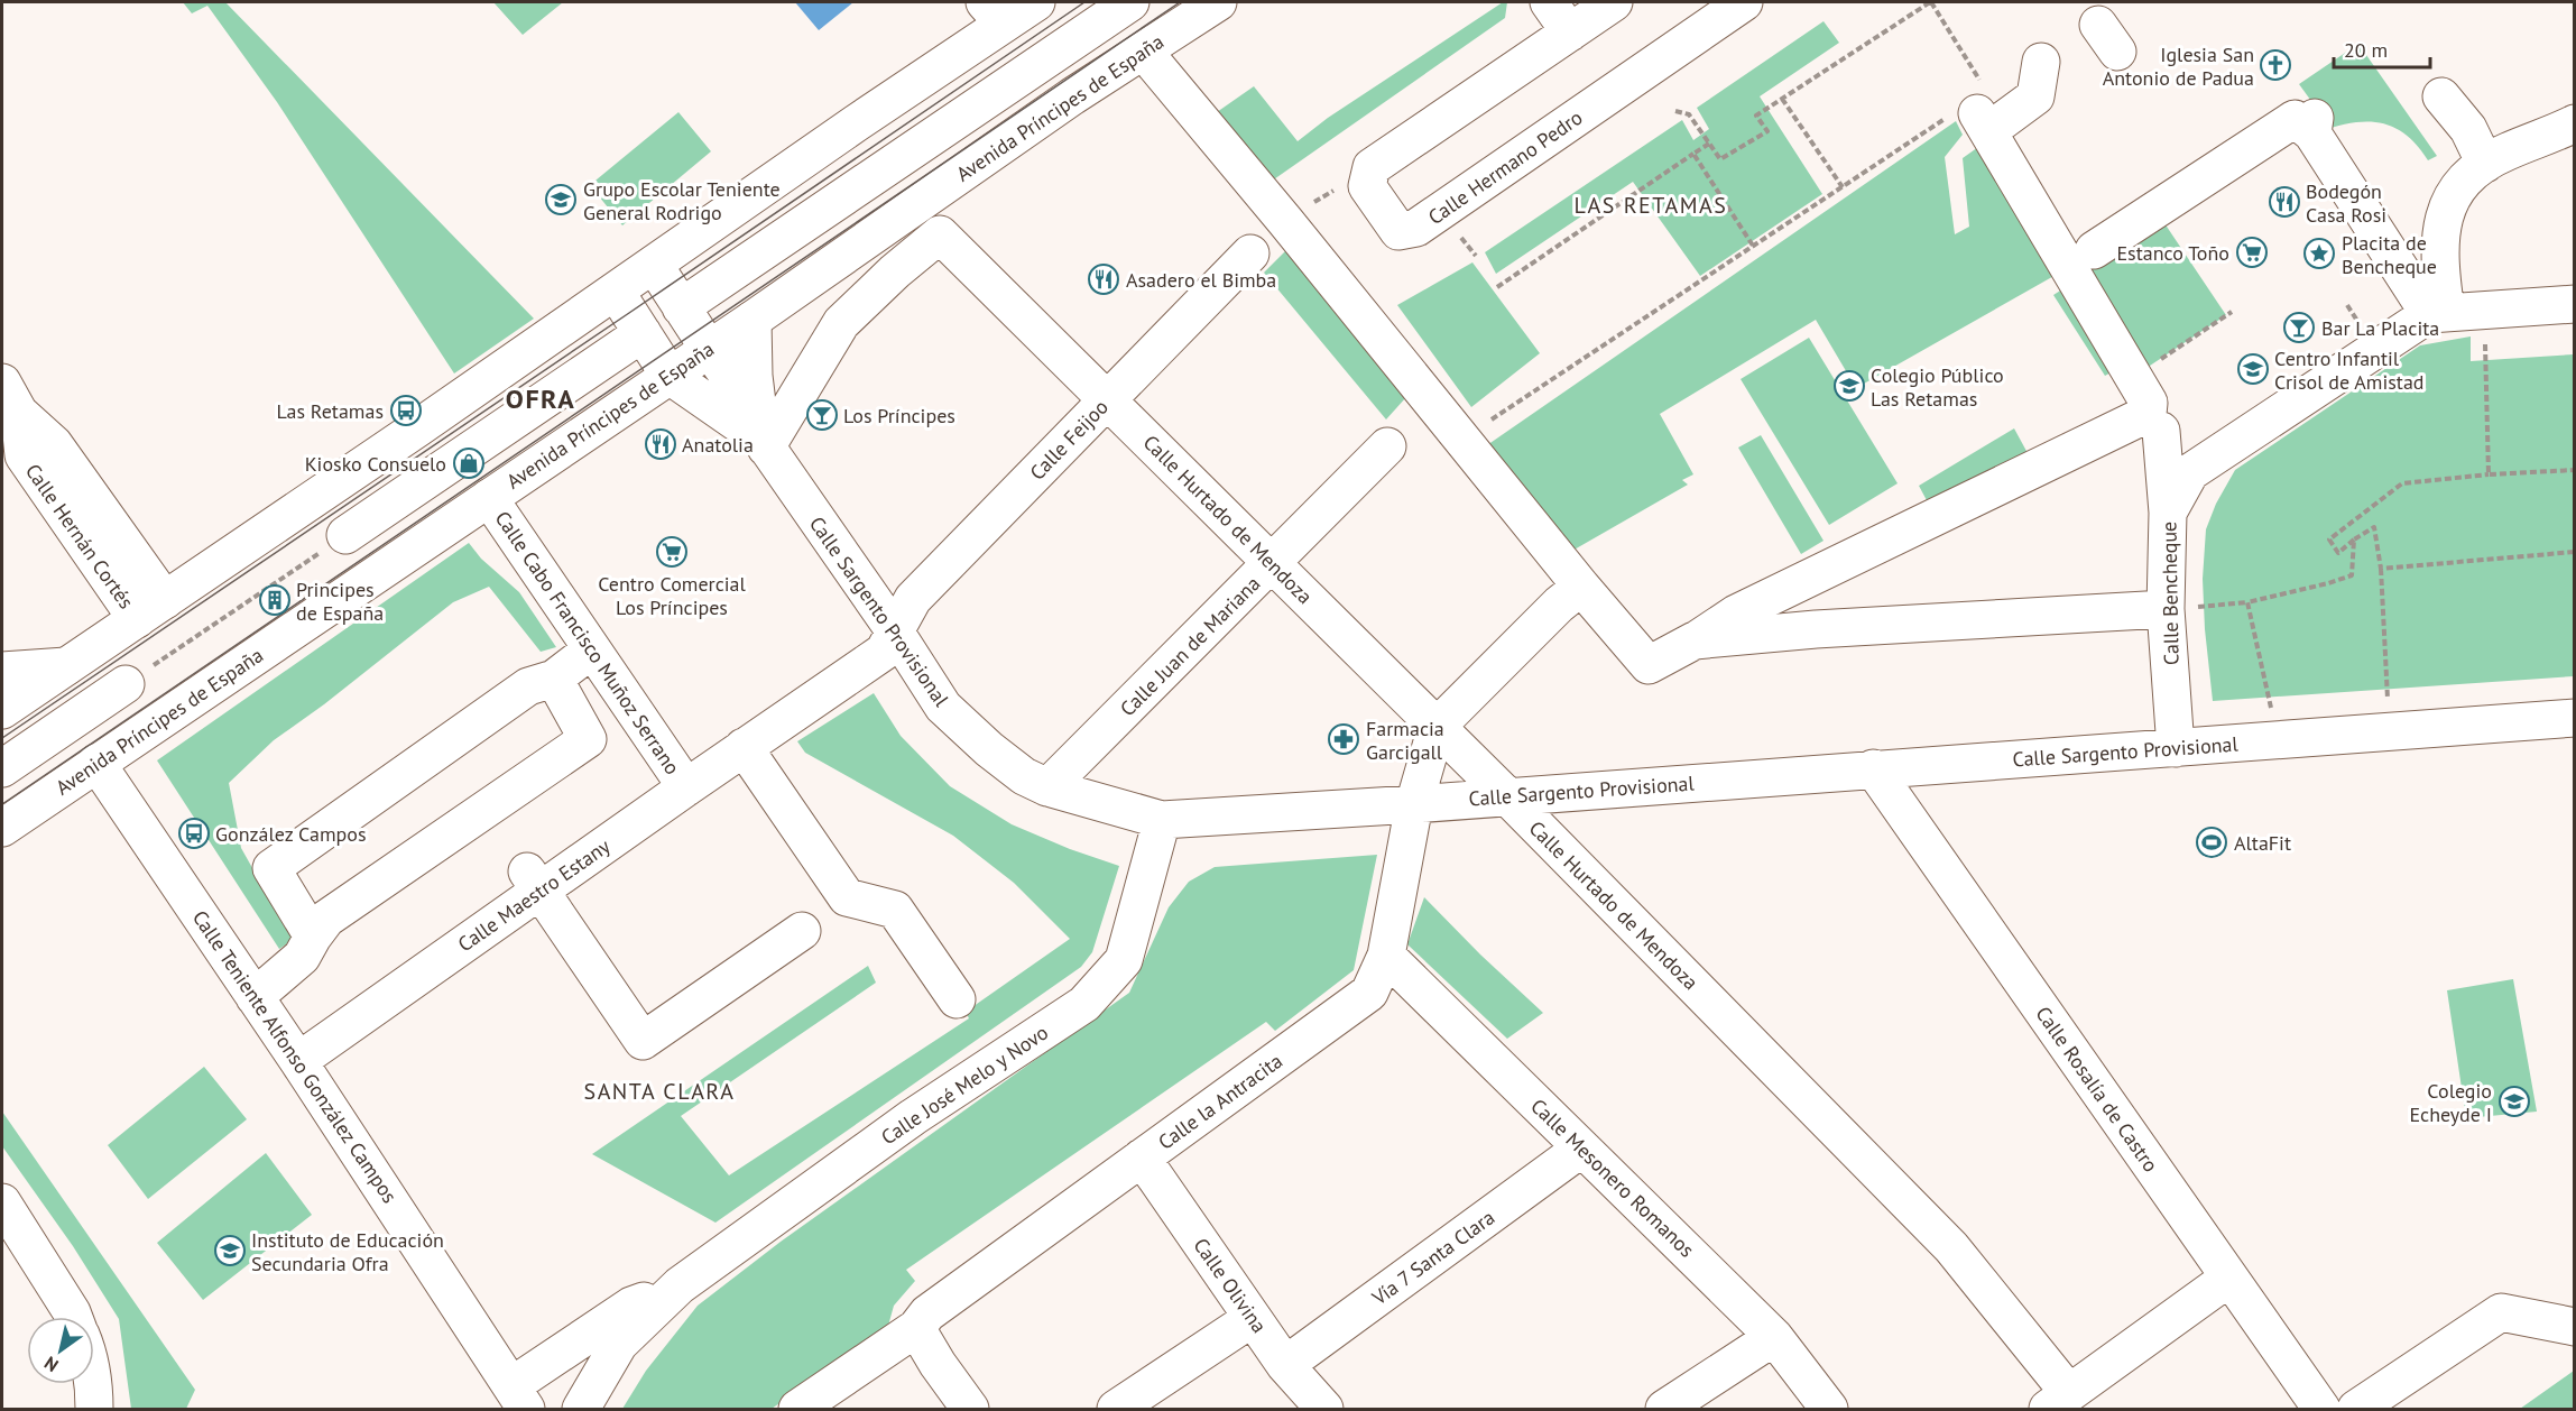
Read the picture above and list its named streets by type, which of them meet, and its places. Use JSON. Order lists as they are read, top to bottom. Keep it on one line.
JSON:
{"streets":{"street":["Avenida Príncipes de España","Calle Hermano Pedro","Calle Feijoo","Calle Hurtado de Mendoza","Calle Hernán Cortés","Calle Bencheque","Calle Sargento Provisional","Calle Cabo Francisco Muñoz Serrano","Calle Juan de Mariana","Calle Maestro Estany","Calle Teniente Alfonso González Campos","Calle José Melo y Novo","Calle Rosalía de Castro","Calle la Antracita","Calle Mesonero Romanos","Vía 7 Santa Clara","Calle Olivina"]},"crossings":[["Avenida Príncipes de España","Calle Sargento Provisional"],["Avenida Príncipes de España","Calle Cabo Francisco Muñoz Serrano"],["Avenida Príncipes de España","Calle Teniente Alfonso González Campos"],["Calle Feijoo","Calle Hurtado de Mendoza"],["Calle Feijoo","Calle Sargento Provisional"],["Calle Feijoo","Calle Maestro Estany"],["Calle Hurtado de Mendoza","Calle Sargento Provisional"],["Calle Hurtado de Mendoza","Calle Juan de Mariana"],["Calle Hurtado de Mendoza","Calle la Antracita"],["Calle Bencheque","Calle Sargento Provisional"],["Calle Sargento Provisional","Calle Juan de Mariana"],["Calle Sargento Provisional","Calle Maestro Estany"],["Calle Sargento Provisional","Calle José Melo y Novo"],["Calle Sargento Provisional","Calle Rosalía de Castro"],["Calle Sargento Provisional","Calle la Antracita"],["Calle Cabo Francisco Muñoz Serrano","Calle Maestro Estany"],["Calle Maestro Estany","Calle Teniente Alfonso González Campos"],["Calle la Antracita","Calle Mesonero Romanos"],["Calle la Antracita","Calle Olivina"],["Calle Mesonero Romanos","Vía 7 Santa Clara"],["Vía 7 Santa Clara","Calle Olivina"]],"districts":["LAS RETAMAS","OFRA","SANTA CLARA"],"places":{"church":["Iglesia San Antonio de Padua"],"school or university":["Grupo Escolar Teniente General Rodrigo","Centro Infantil Crisol de Amistad","Colegio Público Las Retamas","Colegio Echeyde I","Instituto de Educación Secundaria Ofra"],"restaurant":["Bodegón Casa Rosi","Asadero el Bimba","Anatolia"],"supermarket":["Estanco Toño","Centro Comercial Los Príncipes"],"place":["Placita de Bencheque"],"bar":["Bar La Placita","Los Príncipes"],"bus stop":["Las Retamas","González Campos"],"shop":["Kiosko Consuelo"],"building":["Principes de España"],"pharmacy":["Farmacia Garcigall"],"sports":["AltaFit"]},"scale_bar":"20 m","north":"bottom left"}
